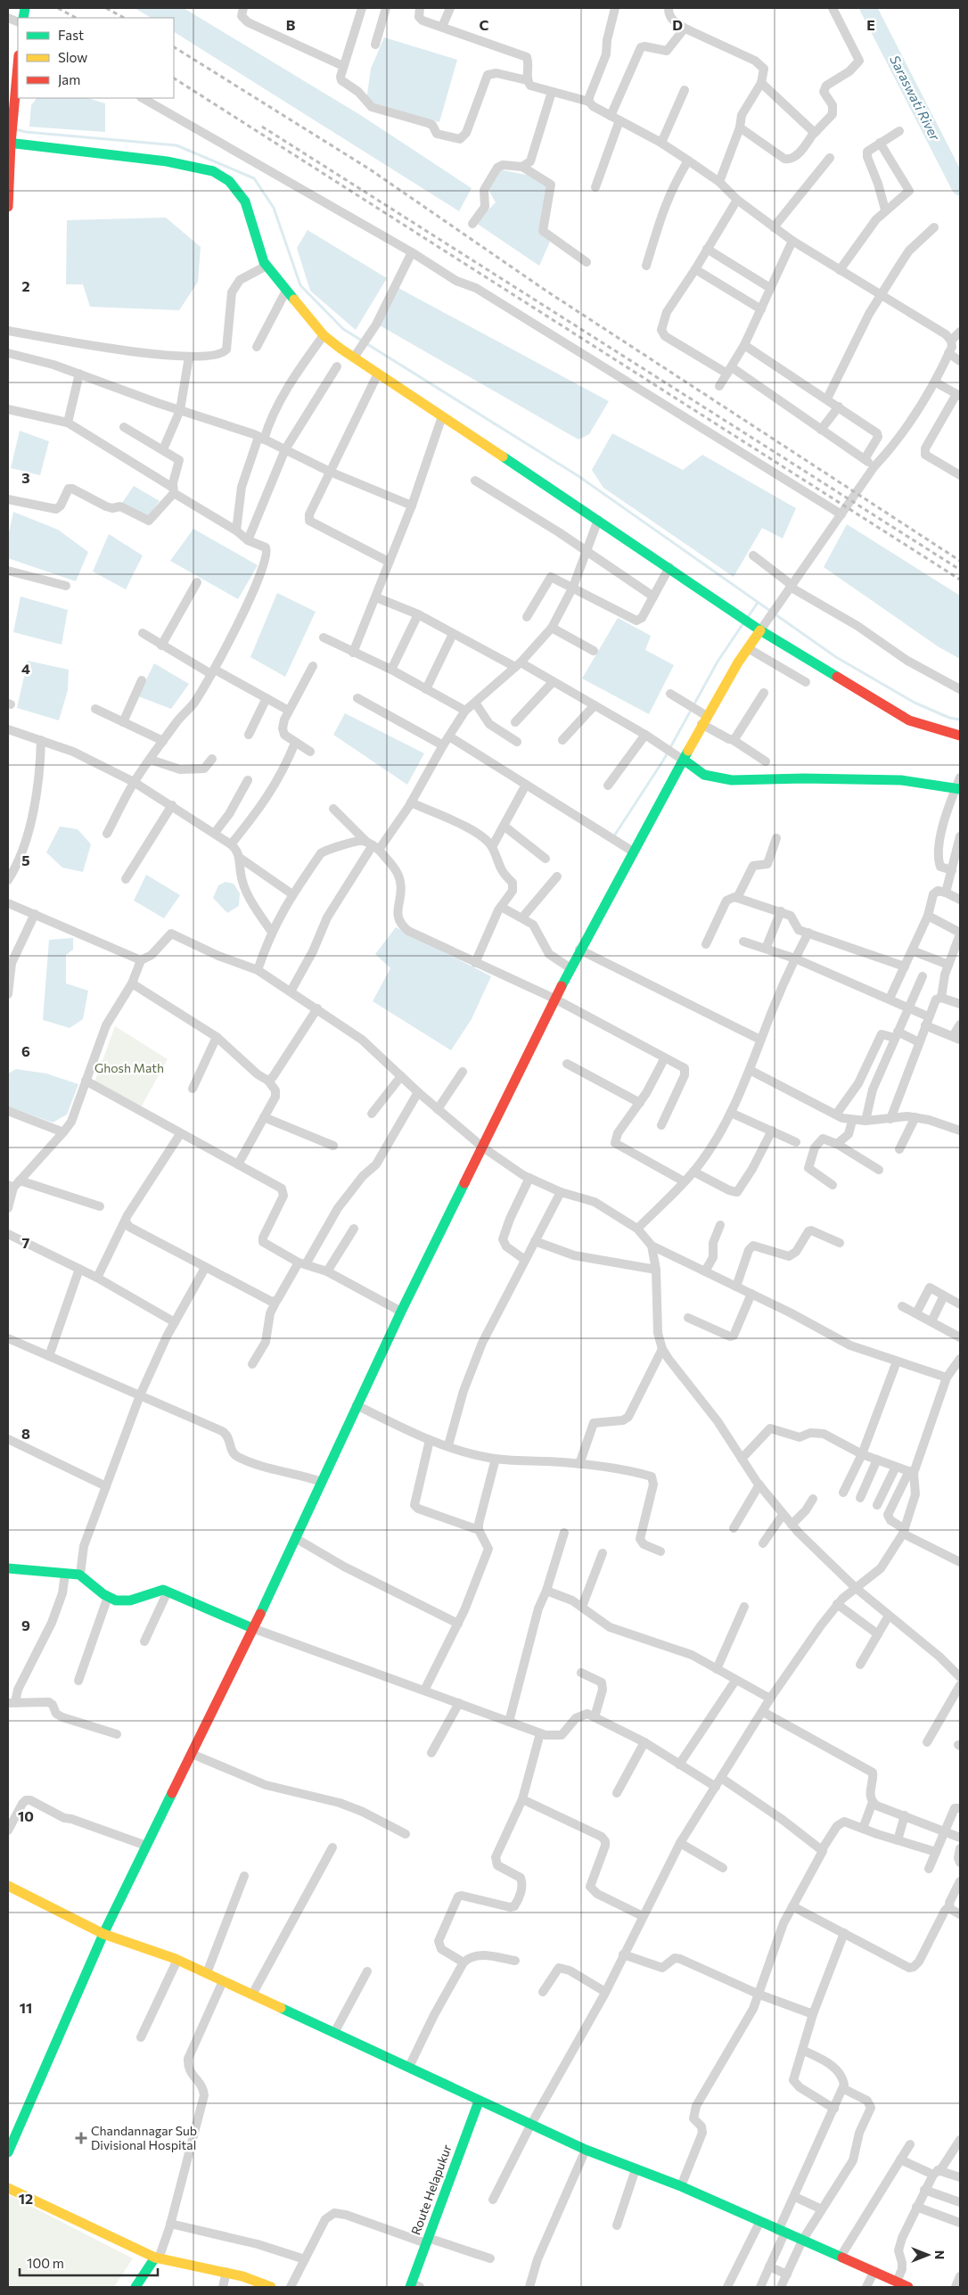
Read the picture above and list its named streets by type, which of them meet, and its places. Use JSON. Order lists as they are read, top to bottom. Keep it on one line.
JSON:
{"streets":{"street":["Route Helapukur"]},"water":["Saraswati River"],"parks":["Ghosh Math"],"places":{"health":["Chandannagar Sub Divisional Hospital"]},"legend":["Fast","Slow","Jam"],"scale_bar":"100 m","north":"right","grid":{"columns":["B","C","D","E"],"rows":["2","3","4","5","6","7","8","9","10","11","12"]}}
